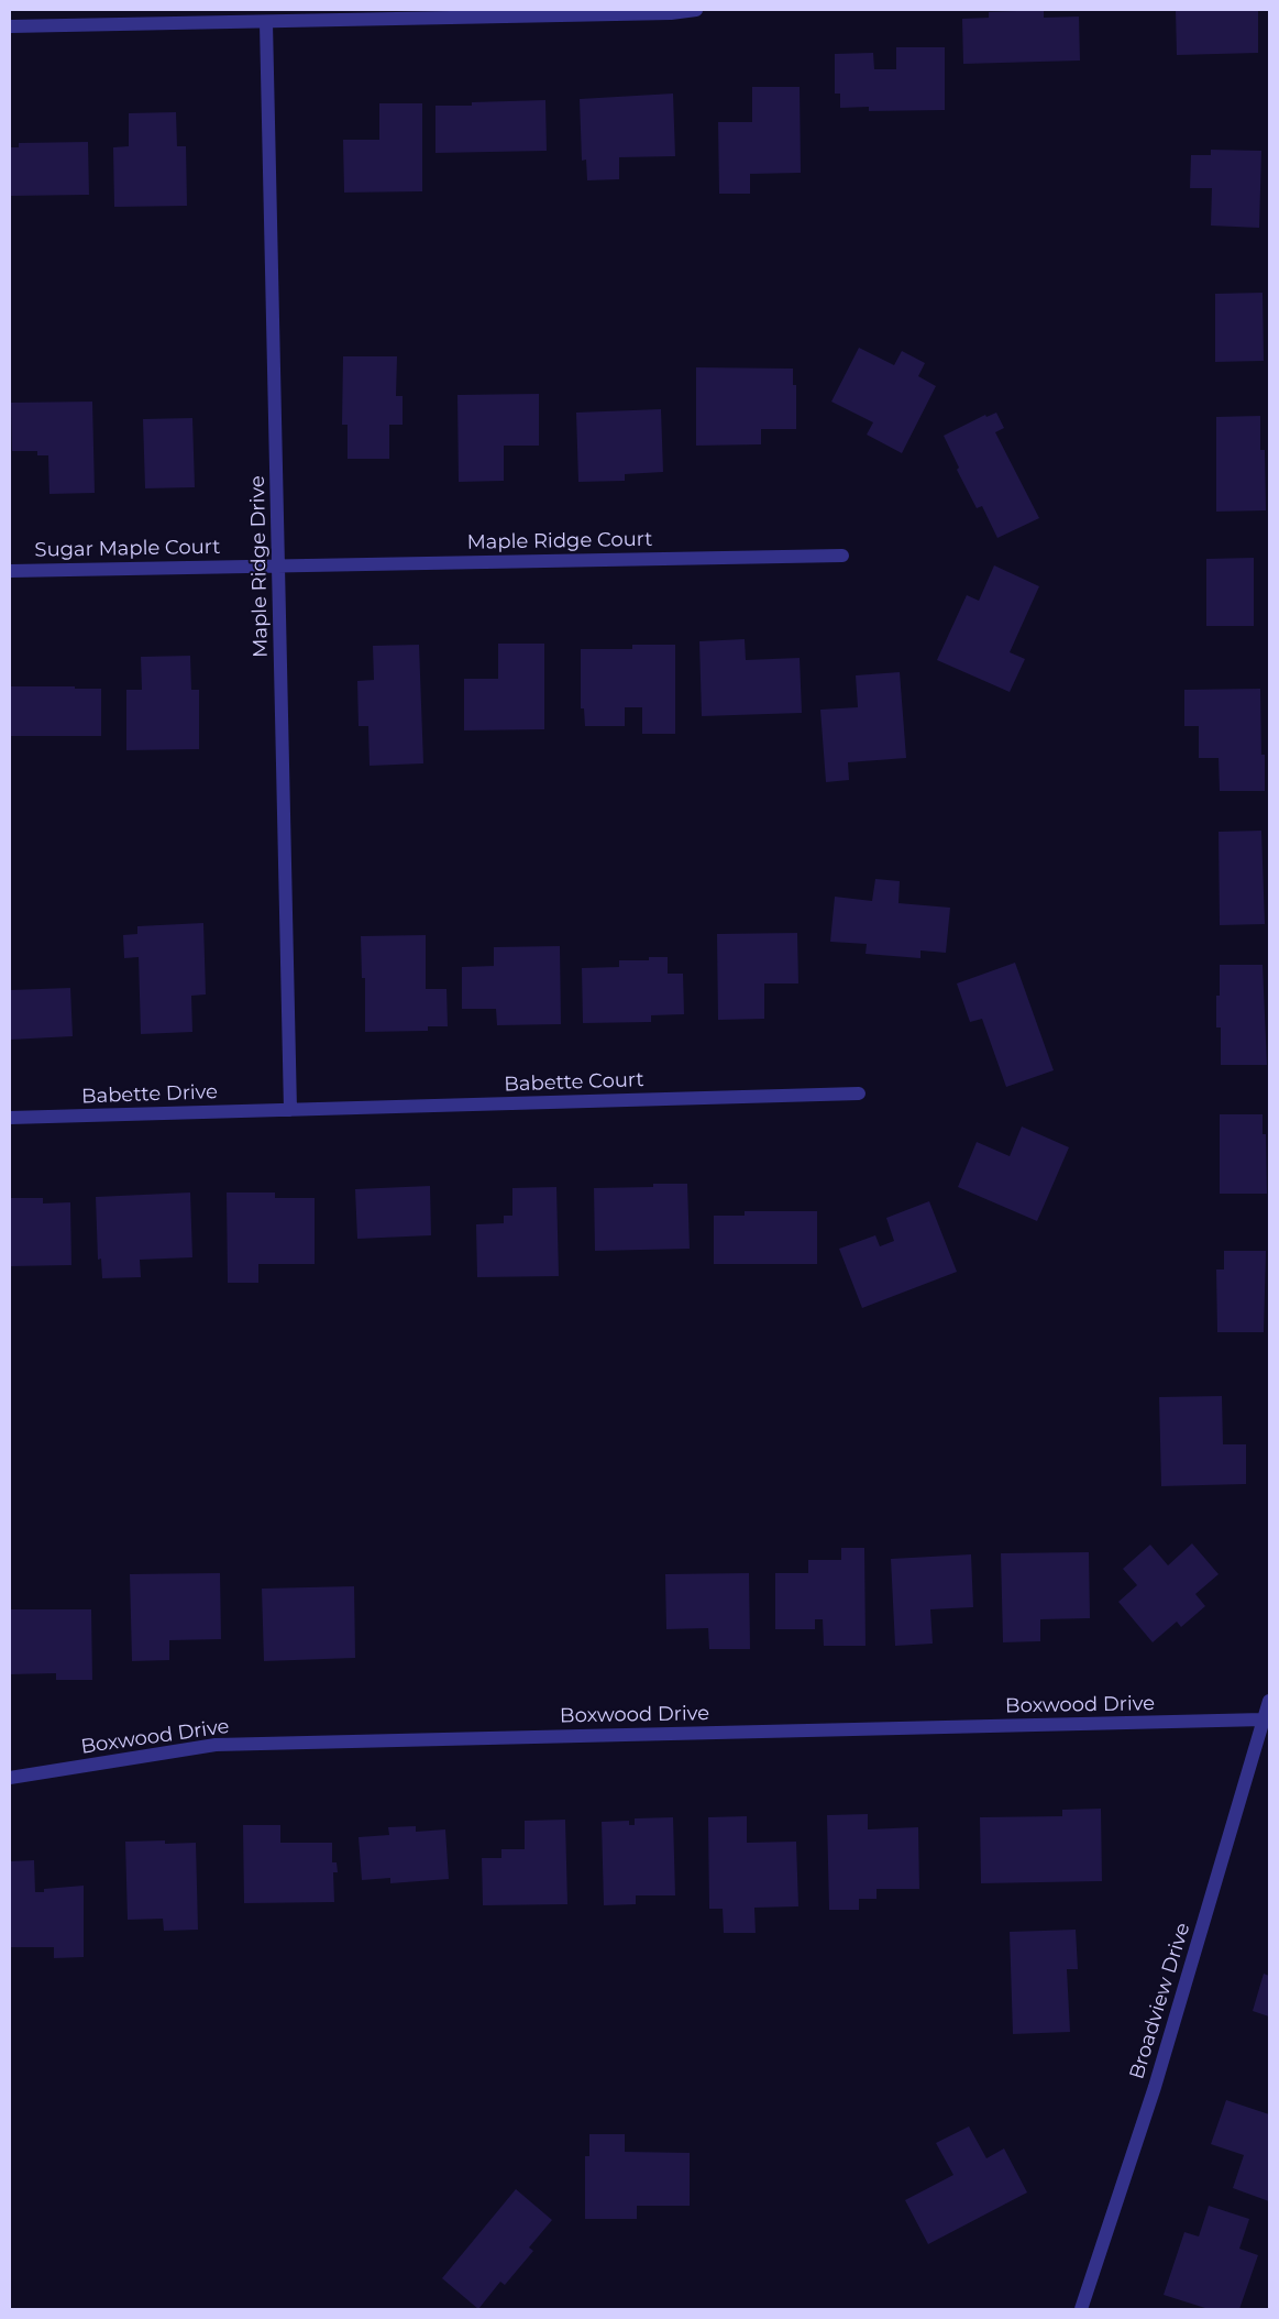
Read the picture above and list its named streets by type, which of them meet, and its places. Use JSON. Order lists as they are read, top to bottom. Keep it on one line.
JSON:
{"streets":{"street":["Maple Ridge Court","Sugar Maple Court","Maple Ridge Drive","Babette Court","Babette Drive","Boxwood Drive","Broadview Drive"]},"crossings":[["Maple Ridge Court","Sugar Maple Court"],["Maple Ridge Court","Maple Ridge Drive"],["Sugar Maple Court","Maple Ridge Drive"],["Maple Ridge Drive","Babette Court"],["Maple Ridge Drive","Babette Drive"],["Babette Court","Babette Drive"],["Boxwood Drive","Broadview Drive"]]}
